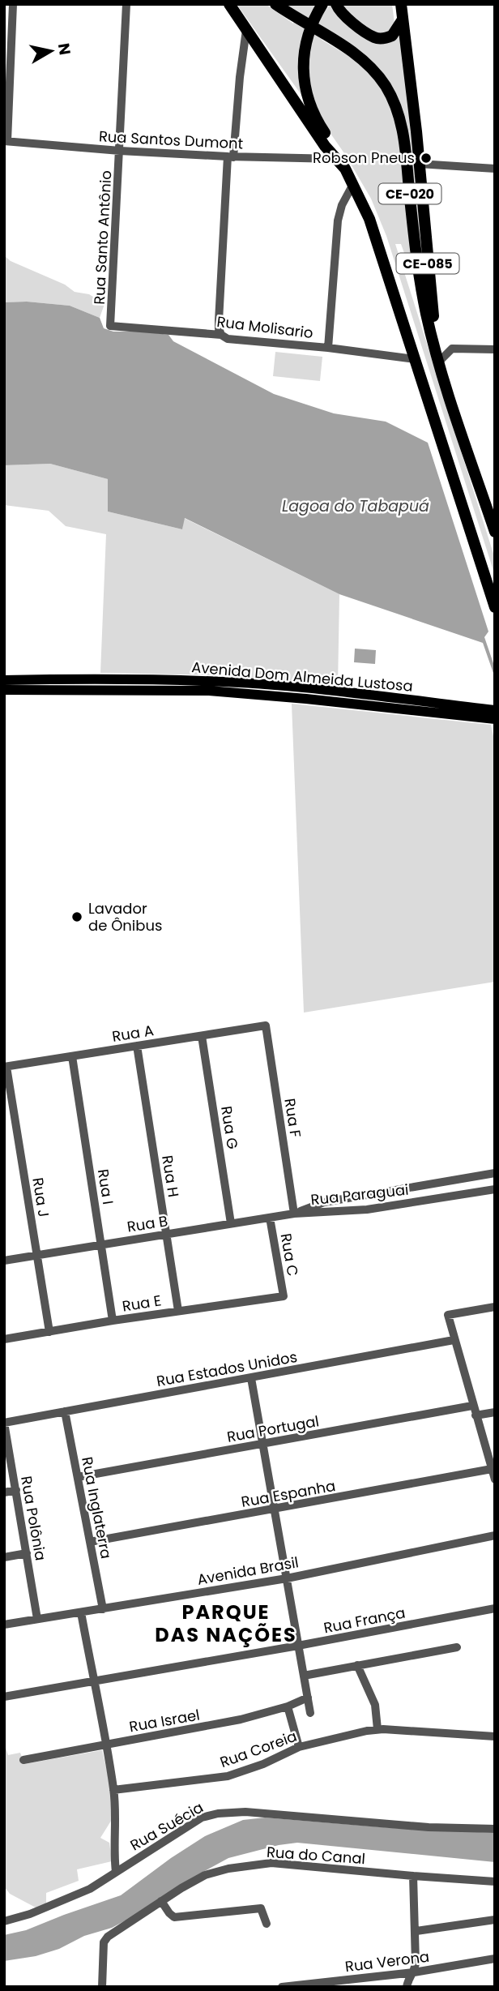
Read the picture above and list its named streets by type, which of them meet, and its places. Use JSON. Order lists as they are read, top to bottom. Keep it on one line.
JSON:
{"streets":{"highway":["CE-020","CE-085"],"main road":["Avenida Dom Almeida Lustosa"],"street":["Rua Santos Dumont","Rua Santo Antônio","Rua Molisario","Rua A","Rua F","Rua G","Rua H","Rua I","Rua Paraguai","Rua J","Rua B","Rua C","Rua E","Rua Estados Unidos","Rua Portugal","Rua Espanha","Rua Inglaterra","Rua Polônia","Avenida Brasil","Rua França","Rua Israel","Rua Coreia","Rua Suécia","Rua do Canal","Rua Verona"]},"crossings":[["Rua Santos Dumont","CE-020"],["Rua Santos Dumont","Rua Santo Antônio"],["CE-020","CE-085"],["CE-020","Rua Molisario"],["Rua Santo Antônio","Rua Molisario"],["Rua A","Rua F"],["Rua A","Rua G"],["Rua A","Rua H"],["Rua A","Rua I"],["Rua A","Rua J"],["Rua F","Rua Paraguai"],["Rua F","Rua B"],["Rua G","Rua B"],["Rua H","Rua B"],["Rua H","Rua E"],["Rua I","Rua B"],["Rua I","Rua E"],["Rua Paraguai","Rua B"],["Rua J","Rua B"],["Rua J","Rua E"],["Rua B","Rua C"],["Rua C","Rua E"],["Rua Estados Unidos","Rua Inglaterra"],["Rua Estados Unidos","Rua Polônia"],["Rua Portugal","Rua Inglaterra"],["Rua Espanha","Rua Inglaterra"],["Rua Inglaterra","Avenida Brasil"],["Rua Polônia","Avenida Brasil"],["Avenida Brasil","Rua Suécia"],["Rua França","Rua Suécia"],["Rua Israel","Rua Suécia"],["Rua Coreia","Rua Suécia"]],"districts":["PARQUE DAS NAÇÕES"],"water":["Lagoa do Tabapuá"],"places":["Robson Pneus","Lavador de Ônibus"],"north":"right"}
